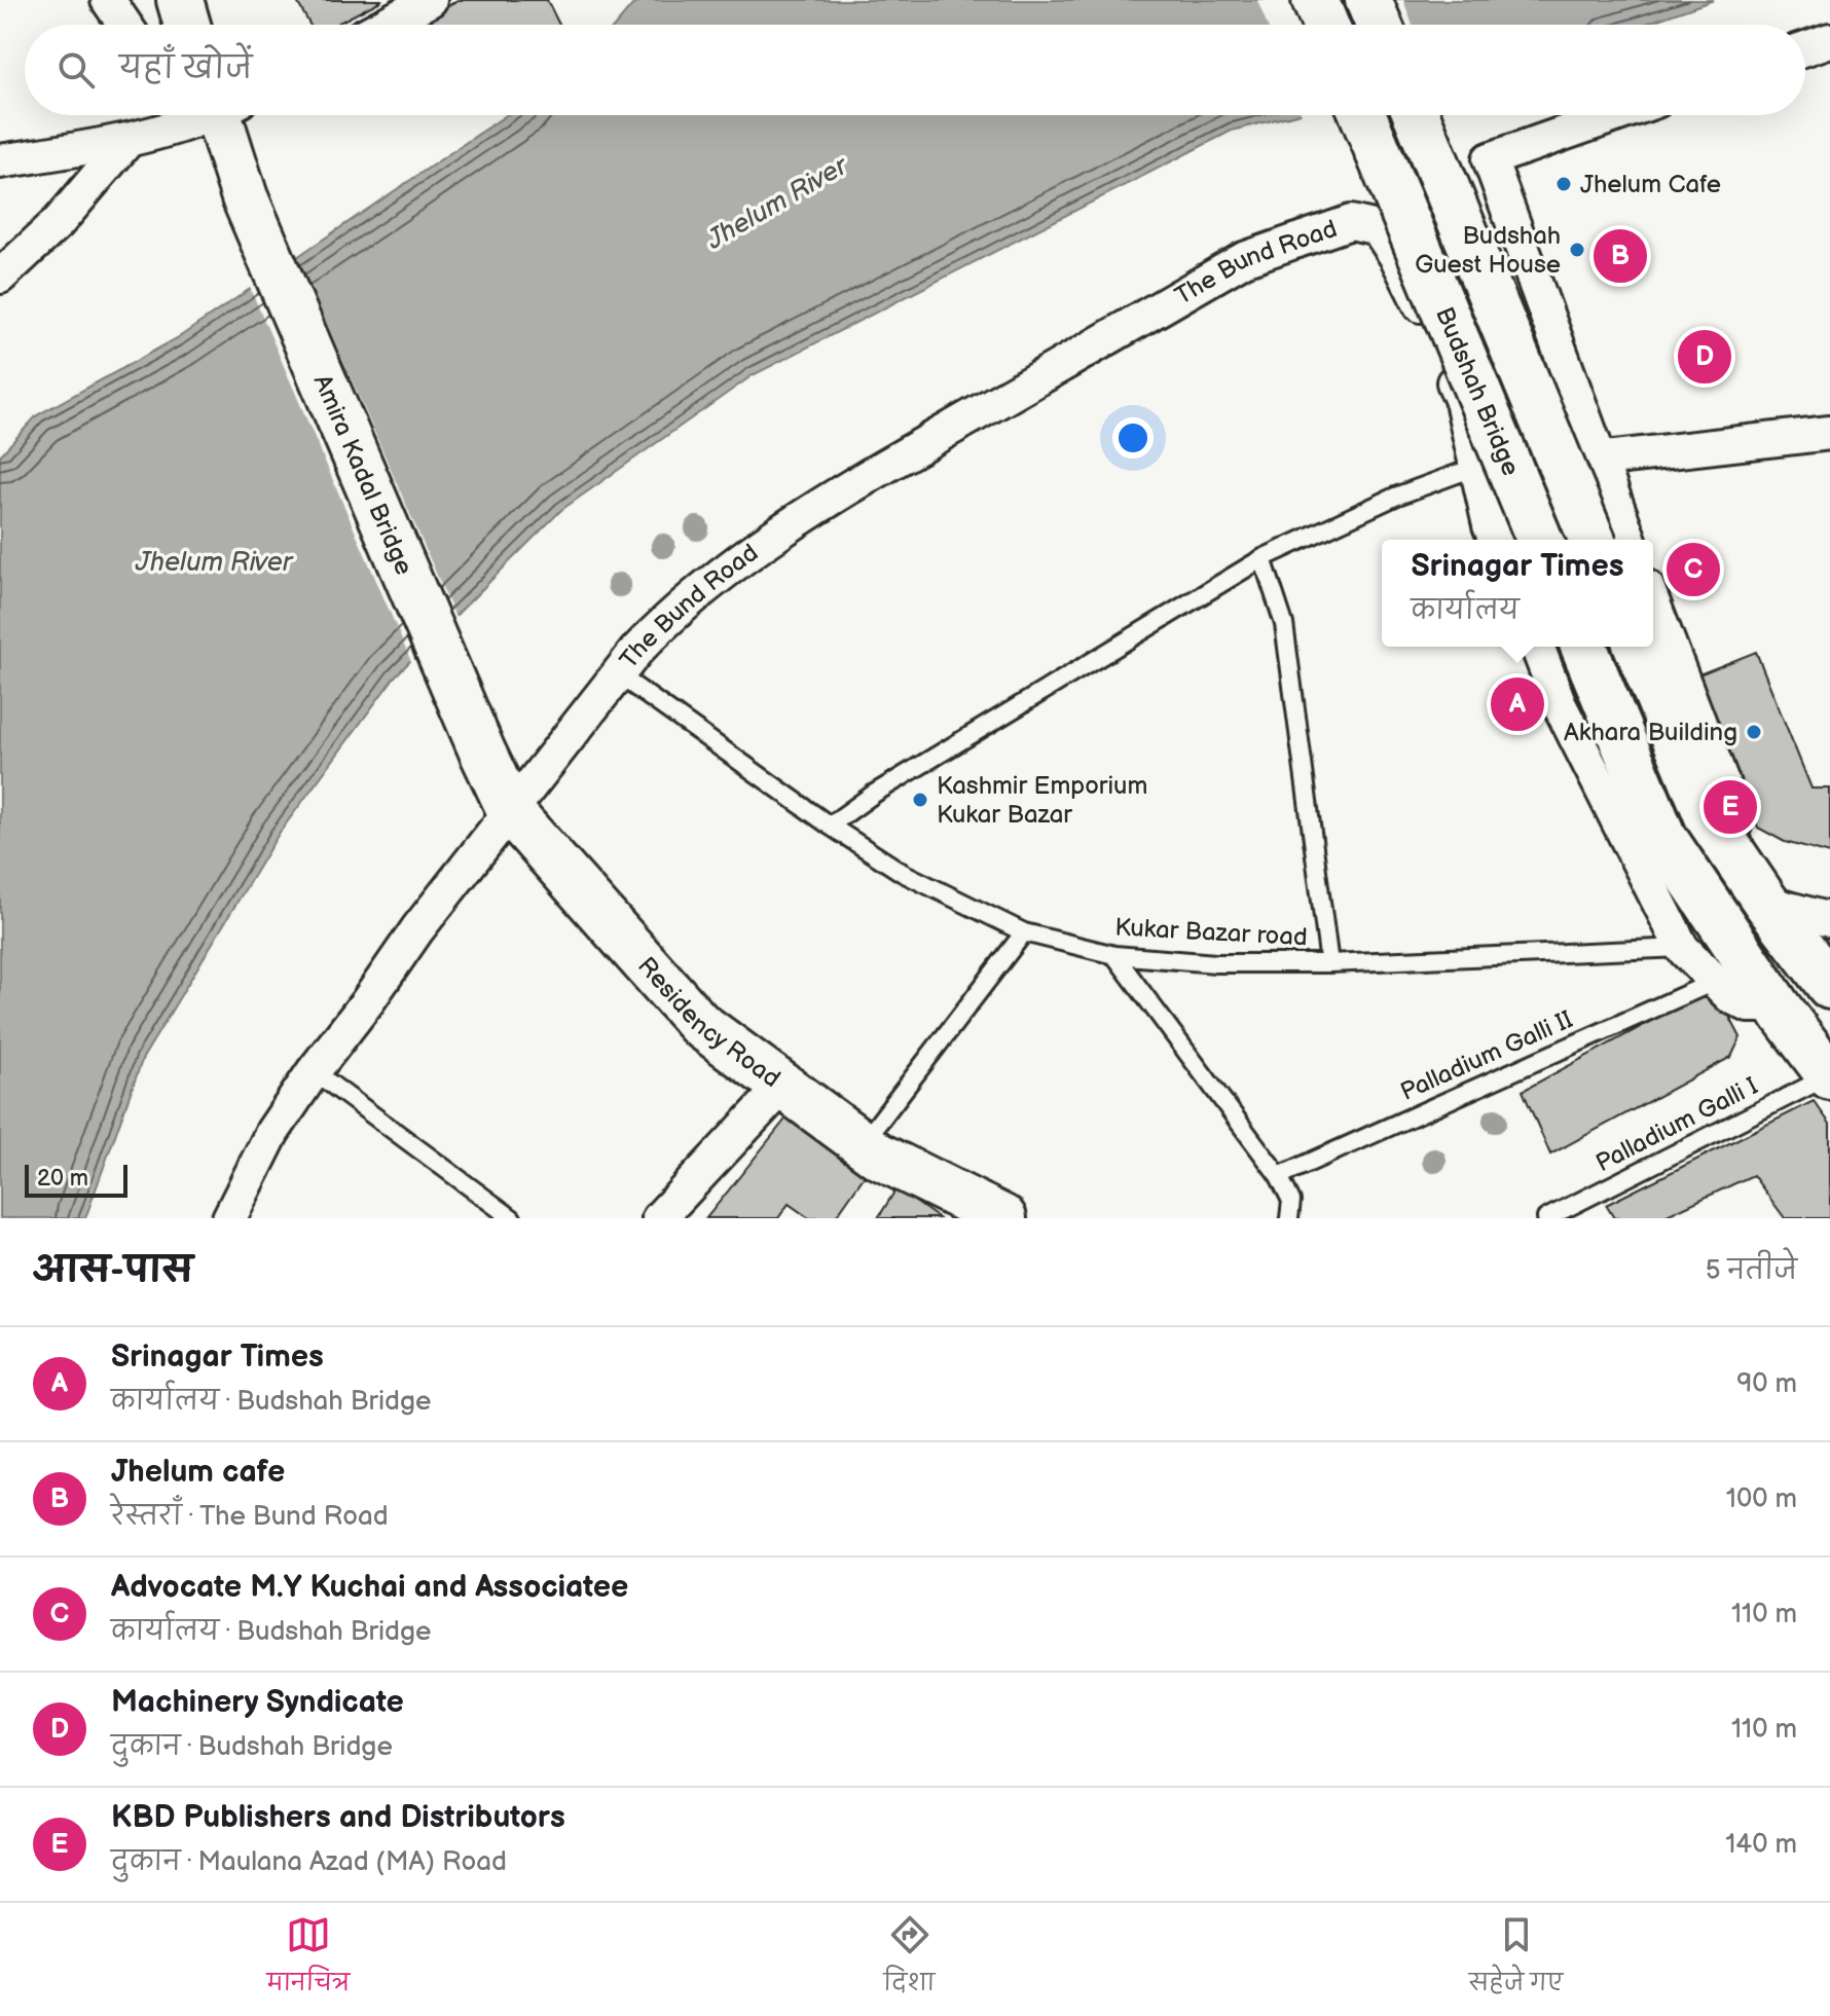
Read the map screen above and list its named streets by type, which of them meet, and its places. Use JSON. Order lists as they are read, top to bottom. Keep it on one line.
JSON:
{"streets":{"main road":["Budshah Bridge","Amira Kadal Bridge","Residency Road"],"street":["The Bund Road"],"lane":["Kukar Bazar road","Palladium Galli II","Palladium Galli I"]},"crossings":[["The Bund Road","Kukar Bazar road"],["The Bund Road","Residency Road"],["Amira Kadal Bridge","Residency Road"]],"water":["Jhelum River"],"places":["Jhelum Cafe","Budshah Guest House","Akhara Building","Kashmir Emporium Kukar Bazar"],"scale_bar":"20 m","page":{"search":"यहाँ खोजें","pins":["B","D","C","A","E"],"popup":["Srinagar Times","कार्यालय"],"scale":"20 m","heading":["आस-पास","5 नतीजे"],"list":[{"mark":"A","name":"Srinagar Times","note":"कार्यालय · Budshah Bridge","value":"90 m"},{"mark":"B","name":"Jhelum cafe","note":"रेस्तराँ · The Bund Road","value":"100 m"},{"mark":"C","name":"Advocate M.Y Kuchai and Associatee","note":"कार्यालय · Budshah Bridge","value":"110 m"},{"mark":"D","name":"Machinery Syndicate","note":"दुकान · Budshah Bridge","value":"110 m"},{"mark":"E","name":"KBD Publishers and Distributors","note":"दुकान · Maulana Azad (MA) Road","value":"140 m"}],"nav":["मानचित्र","दिशा","सहेजे गए"]}}
